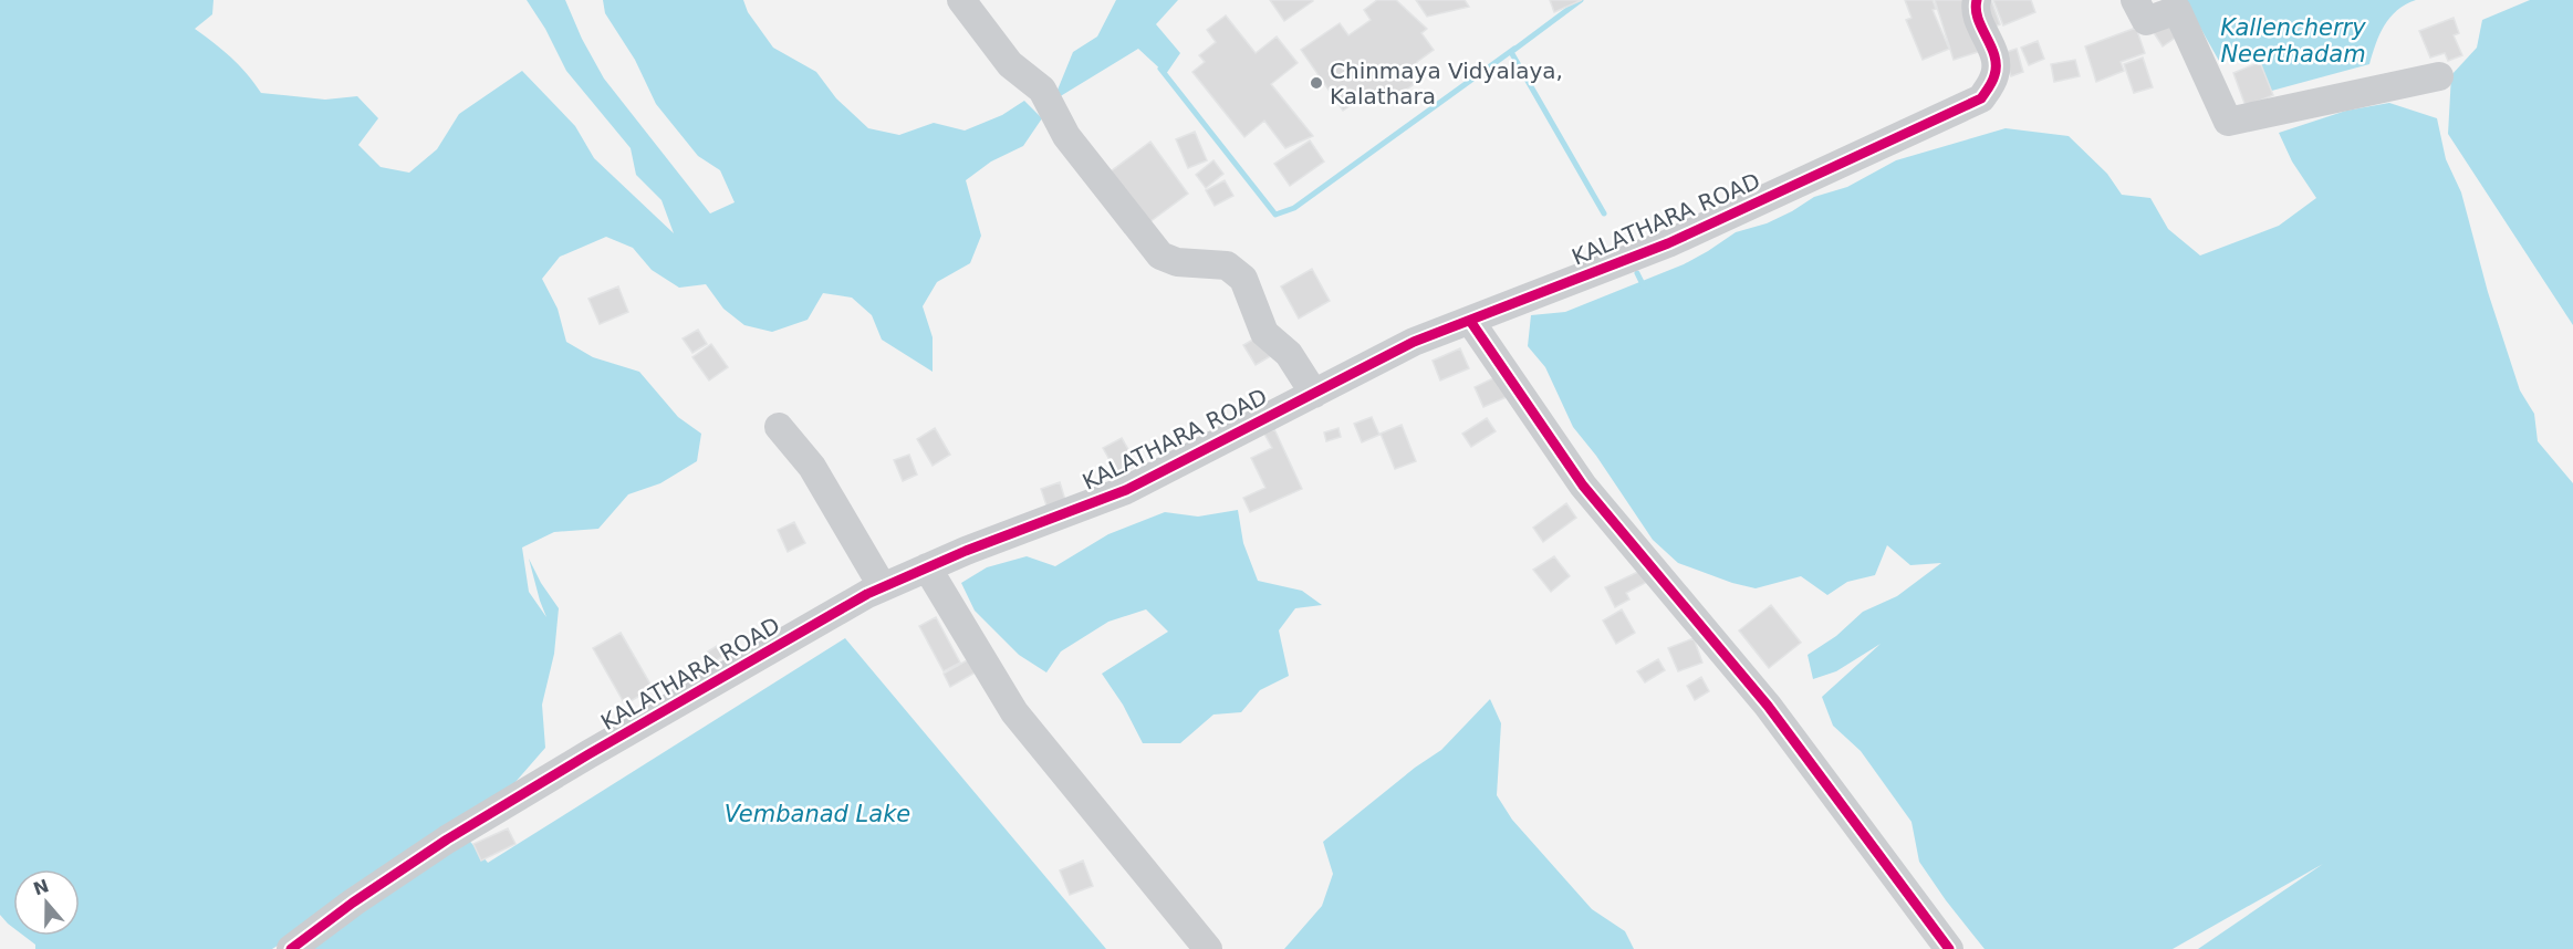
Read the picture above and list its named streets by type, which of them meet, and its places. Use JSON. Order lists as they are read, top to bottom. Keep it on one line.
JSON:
{"streets":{"street":["KALATHARA ROAD"]},"water":["Kallencherry Neerthadam","Vembanad Lake"],"places":["Chinmaya Vidyalaya, Kalathara"],"north":"top"}
